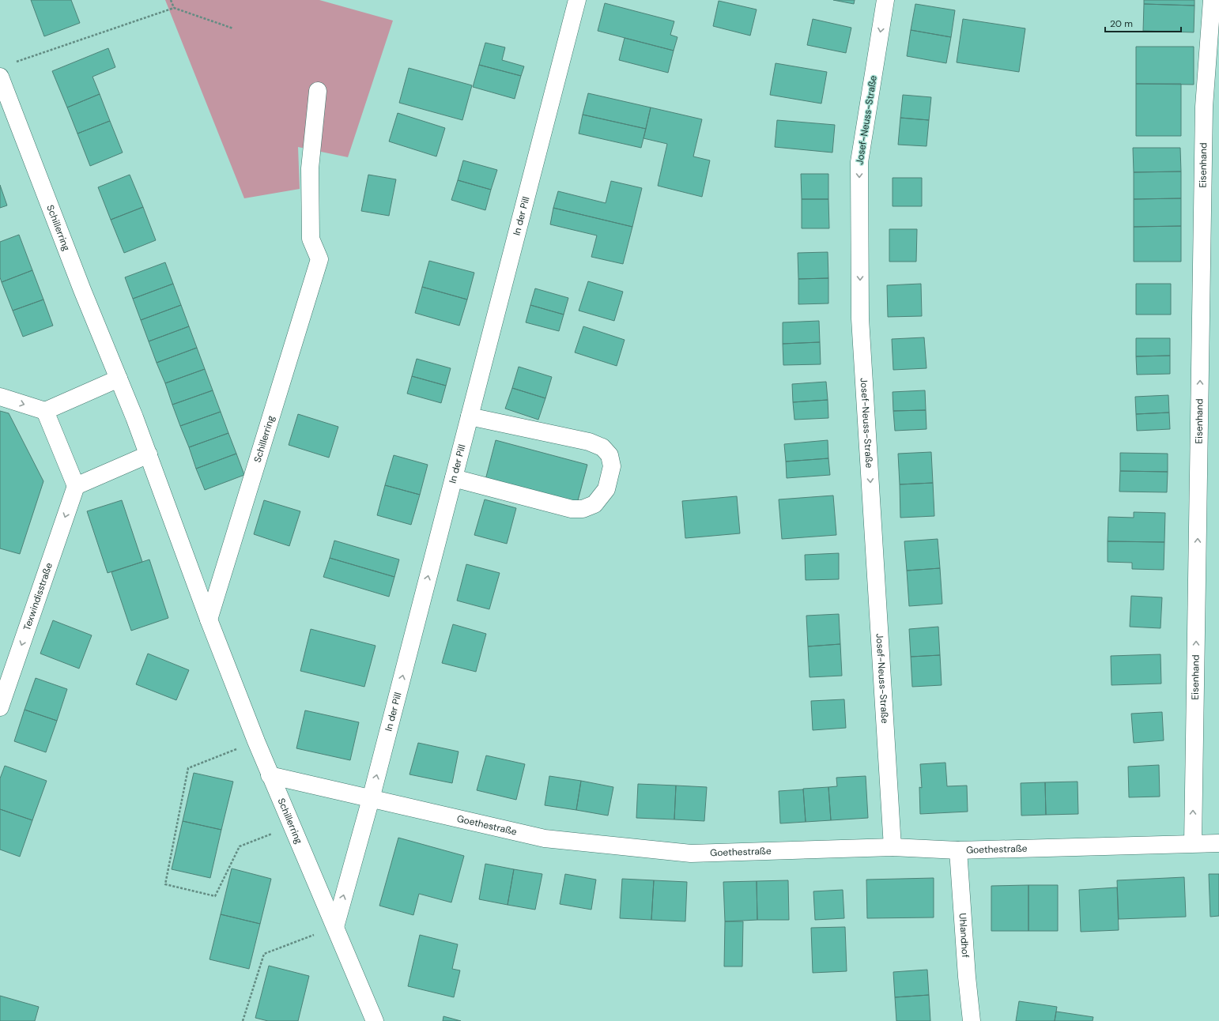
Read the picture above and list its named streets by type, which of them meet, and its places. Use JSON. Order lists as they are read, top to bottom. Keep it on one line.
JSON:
{"streets":{"street":["Josef-Neuss-Straße","Eisenhand","In der Pill","Schillerring","Texwindisstraße","Goethestraße","Uhlandhof"]},"crossings":[["Josef-Neuss-Straße","Goethestraße"],["Eisenhand","Goethestraße"],["In der Pill","Schillerring"],["In der Pill","Goethestraße"],["Schillerring","Goethestraße"],["Goethestraße","Uhlandhof"]],"one_way":["Josef-Neuss-Straße","Eisenhand","In der Pill","Texwindisstraße"],"scale_bar":"20 m"}
